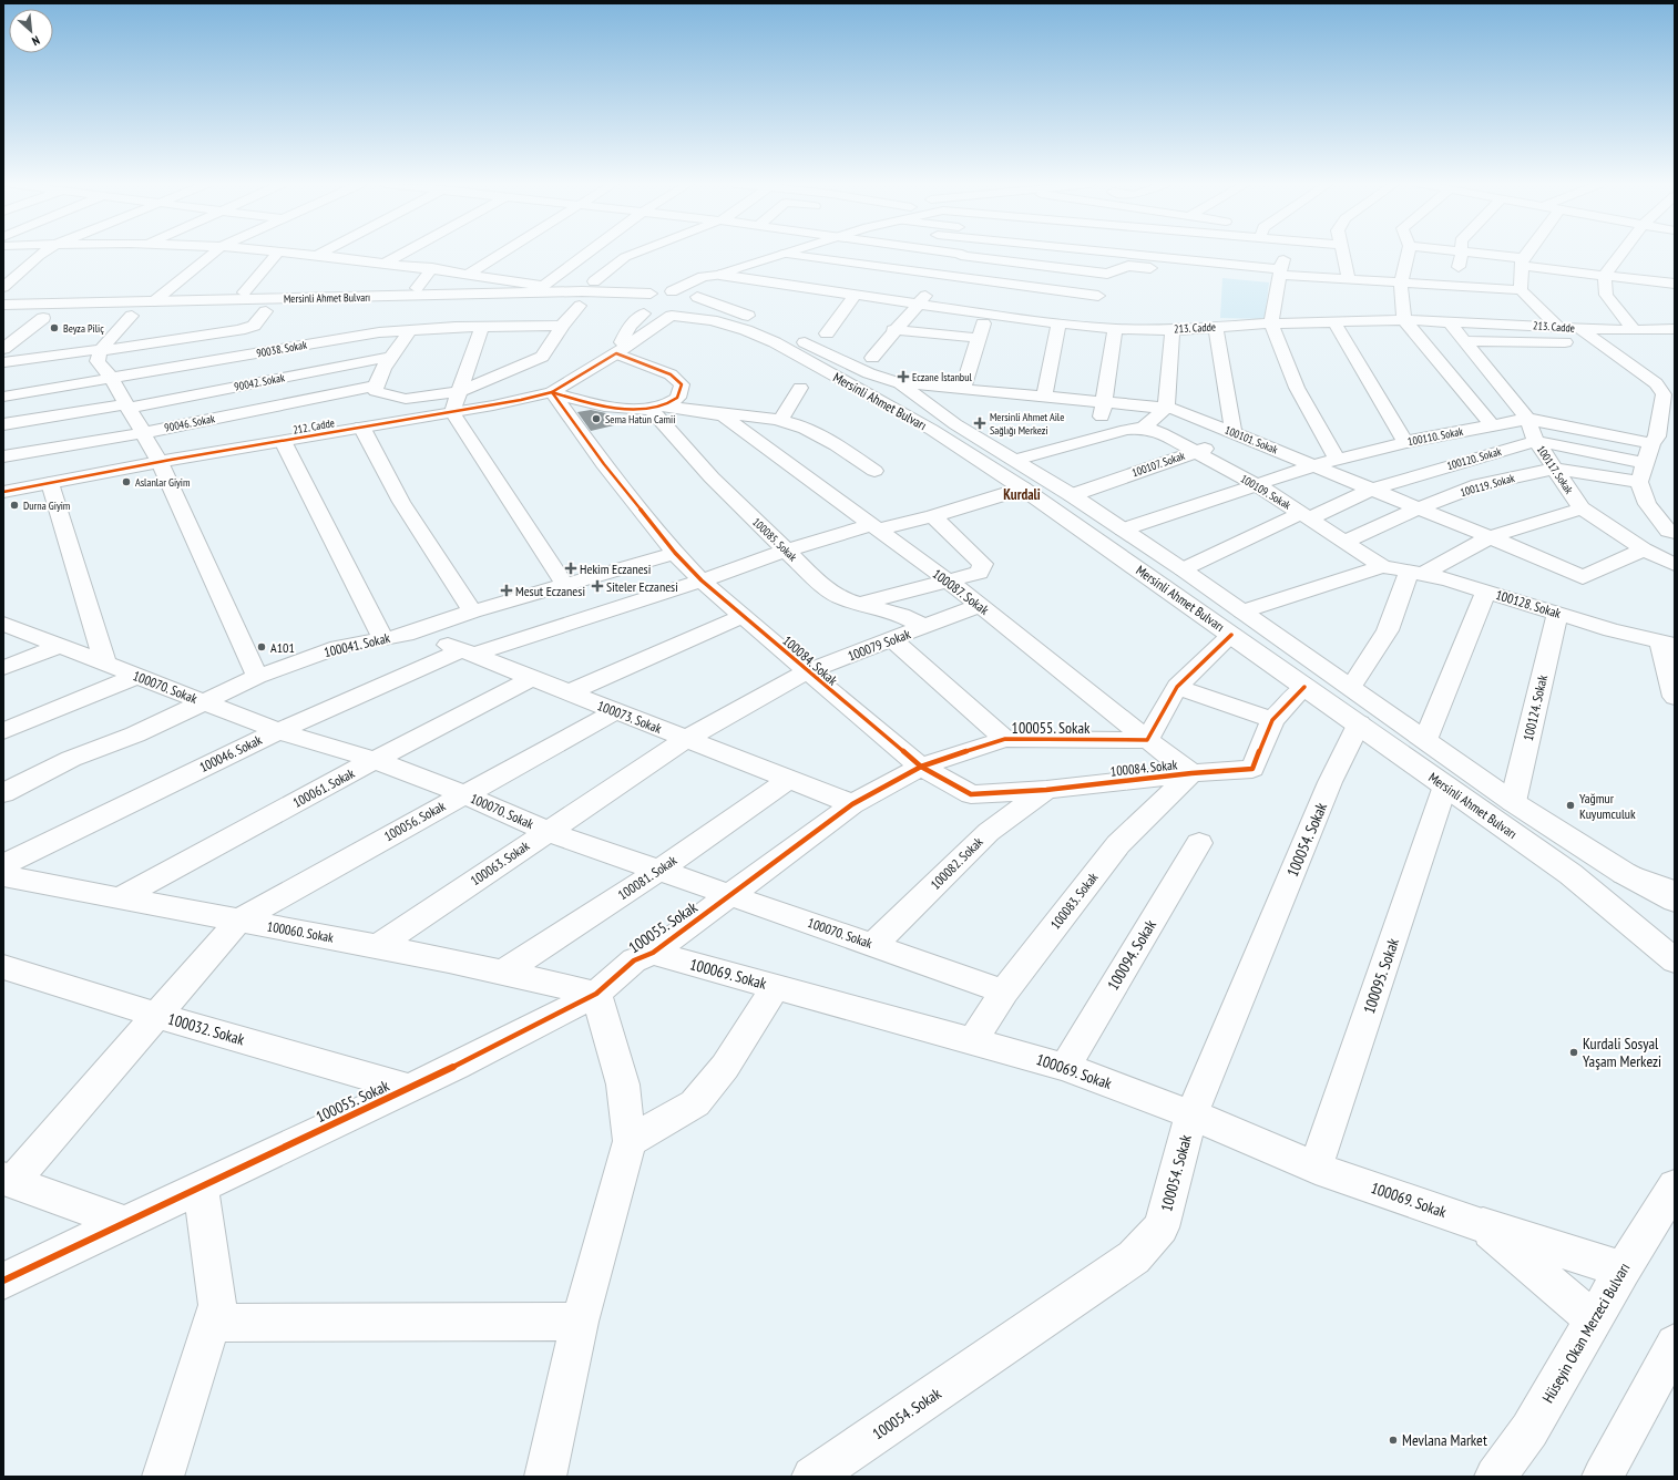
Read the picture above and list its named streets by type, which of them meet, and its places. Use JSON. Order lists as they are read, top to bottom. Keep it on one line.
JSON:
{"streets":{"street":["Mersinli Ahmet Bulvarı","213. Cadde","90038. Sokak","90042. Sokak","90046. Sokak","212. Cadde","100110. Sokak","100101. Sokak","100120. Sokak","100107. Sokak","100117. Sokak","100119. Sokak","100109. Sokak","100085. Sokak","100087. Sokak","100128. Sokak","100041. Sokak","100079 Sokak","100084. Sokak","100070. Sokak","100124. Sokak","100073. Sokak","100055. Sokak","100046. Sokak","100061. Sokak","100056. Sokak","100054. Sokak","100063. Sokak","100082. Sokak","100081. Sokak","100083. Sokak","100060. Sokak","100094. Sokak","100069. Sokak","100095. Sokak","100032. Sokak","Hüseyin Okan Merzeci Bulvarı"]},"crossings":[["Mersinli Ahmet Bulvarı","213. Cadde"],["Mersinli Ahmet Bulvarı","212. Cadde"],["Mersinli Ahmet Bulvarı","100110. Sokak"],["Mersinli Ahmet Bulvarı","100101. Sokak"],["Mersinli Ahmet Bulvarı","100120. Sokak"],["Mersinli Ahmet Bulvarı","100107. Sokak"],["Mersinli Ahmet Bulvarı","100084. Sokak"],["Mersinli Ahmet Bulvarı","100124. Sokak"],["Mersinli Ahmet Bulvarı","100046. Sokak"],["Mersinli Ahmet Bulvarı","100054. Sokak"],["Mersinli Ahmet Bulvarı","100095. Sokak"],["213. Cadde","100117. Sokak"],["212. Cadde","100084. Sokak"],["100110. Sokak","100101. Sokak"],["100110. Sokak","100117. Sokak"],["100110. Sokak","100109. Sokak"],["100101. Sokak","100120. Sokak"],["100101. Sokak","100107. Sokak"],["100101. Sokak","100117. Sokak"],["100101. Sokak","100119. Sokak"],["100120. Sokak","100117. Sokak"],["100120. Sokak","100109. Sokak"],["100107. Sokak","100109. Sokak"],["100117. Sokak","100119. Sokak"],["100119. Sokak","100109. Sokak"],["100109. Sokak","100128. Sokak"],["100085. Sokak","100079 Sokak"],["100085. Sokak","100046. Sokak"],["100087. Sokak","100079 Sokak"],["100087. Sokak","100084. Sokak"],["100087. Sokak","100055. Sokak"],["100087. Sokak","100046. Sokak"],["100087. Sokak","100083. Sokak"],["100128. Sokak","100124. Sokak"],["100041. Sokak","100084. Sokak"],["100041. Sokak","100070. Sokak"],["100041. Sokak","100073. Sokak"],["100079 Sokak","100084. Sokak"],["100079 Sokak","100073. Sokak"],["100079 Sokak","100063. Sokak"],["100084. Sokak","100055. Sokak"],["100084. Sokak","100046. Sokak"],["100084. Sokak","100082. Sokak"],["100084. Sokak","100083. Sokak"],["100070. Sokak","100055. Sokak"],["100070. Sokak","100046. Sokak"],["100070. Sokak","100061. Sokak"],["100070. Sokak","100056. Sokak"],["100070. Sokak","100063. Sokak"],["100070. Sokak","100082. Sokak"],["100070. Sokak","100081. Sokak"],["100070. Sokak","100083. Sokak"],["100073. Sokak","100055. Sokak"],["100073. Sokak","100046. Sokak"],["100073. Sokak","100061. Sokak"],["100073. Sokak","100056. Sokak"],["100073. Sokak","100063. Sokak"],["100073. Sokak","100081. Sokak"],["100055. Sokak","100060. Sokak"],["100055. Sokak","100069. Sokak"],["100055. Sokak","100032. Sokak"],["100061. Sokak","100060. Sokak"],["100056. Sokak","100060. Sokak"],["100054. Sokak","100069. Sokak"],["100063. Sokak","100060. Sokak"],["100081. Sokak","100060. Sokak"],["100083. Sokak","100069. Sokak"],["100094. Sokak","100069. Sokak"],["100069. Sokak","100095. Sokak"],["100069. Sokak","Hüseyin Okan Merzeci Bulvarı"]],"districts":["Kurdali"],"places":{"other":["Beyza Piliç","Sema Hatun Camii","Aslanlar Giyim","Durna Giyim","A101","Yağmur Kuyumculuk","Kurdali Sosyal Yaşam Merkezi","Mevlana Market"],"health":["Eczane İstanbul","Mersinli Ahmet Aile Sağlığı Merkezi","Hekim Eczanesi","Siteler Eczanesi","Mesut Eczanesi"]},"north":"bottom right"}
